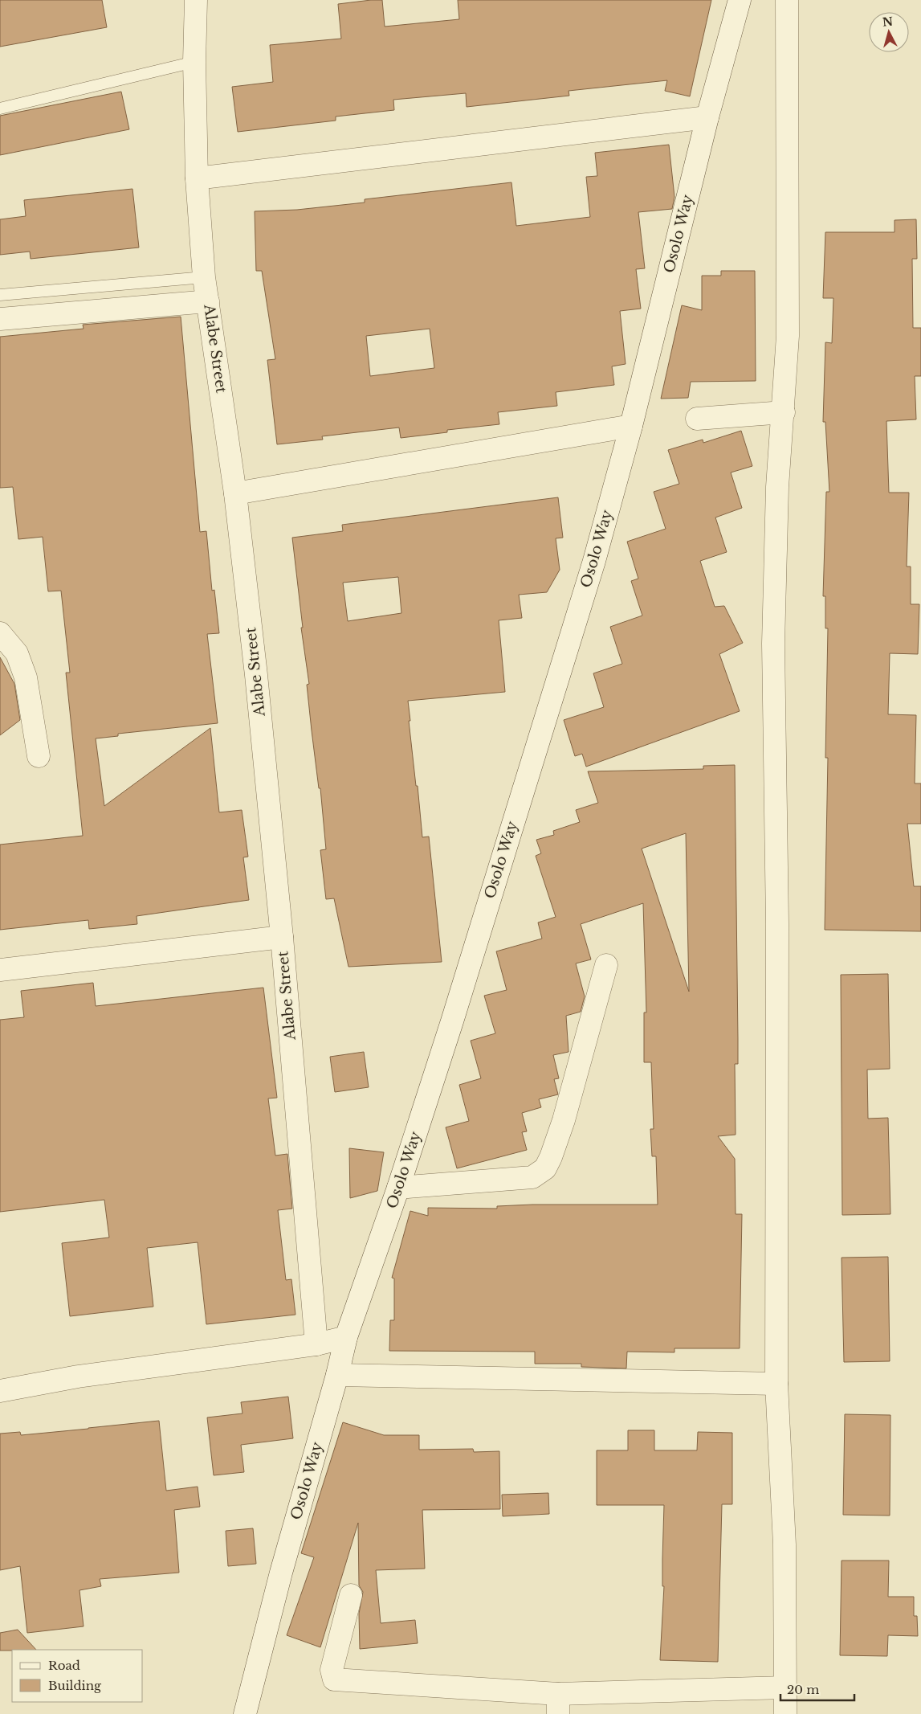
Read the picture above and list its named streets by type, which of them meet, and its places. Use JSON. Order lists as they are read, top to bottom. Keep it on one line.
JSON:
{"streets":{"street":["Osolo Way","Alabe Street"]},"legend":["Road","Building"],"scale_bar":"20 m","north":"top"}
